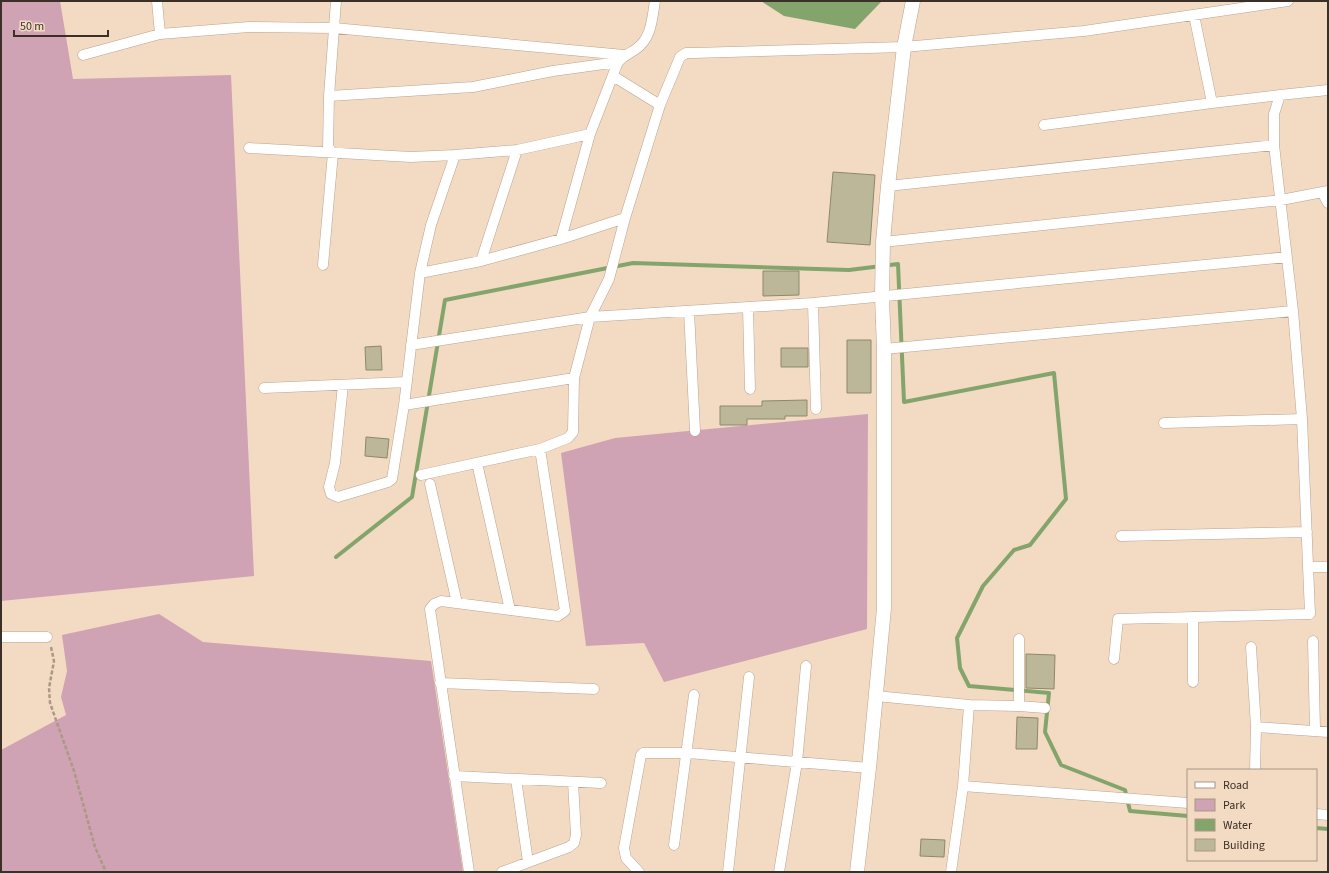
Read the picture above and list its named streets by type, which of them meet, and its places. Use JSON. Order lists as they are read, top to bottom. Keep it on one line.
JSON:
{"legend":["Road","Park","Water","Building"],"scale_bar":"50 m"}
